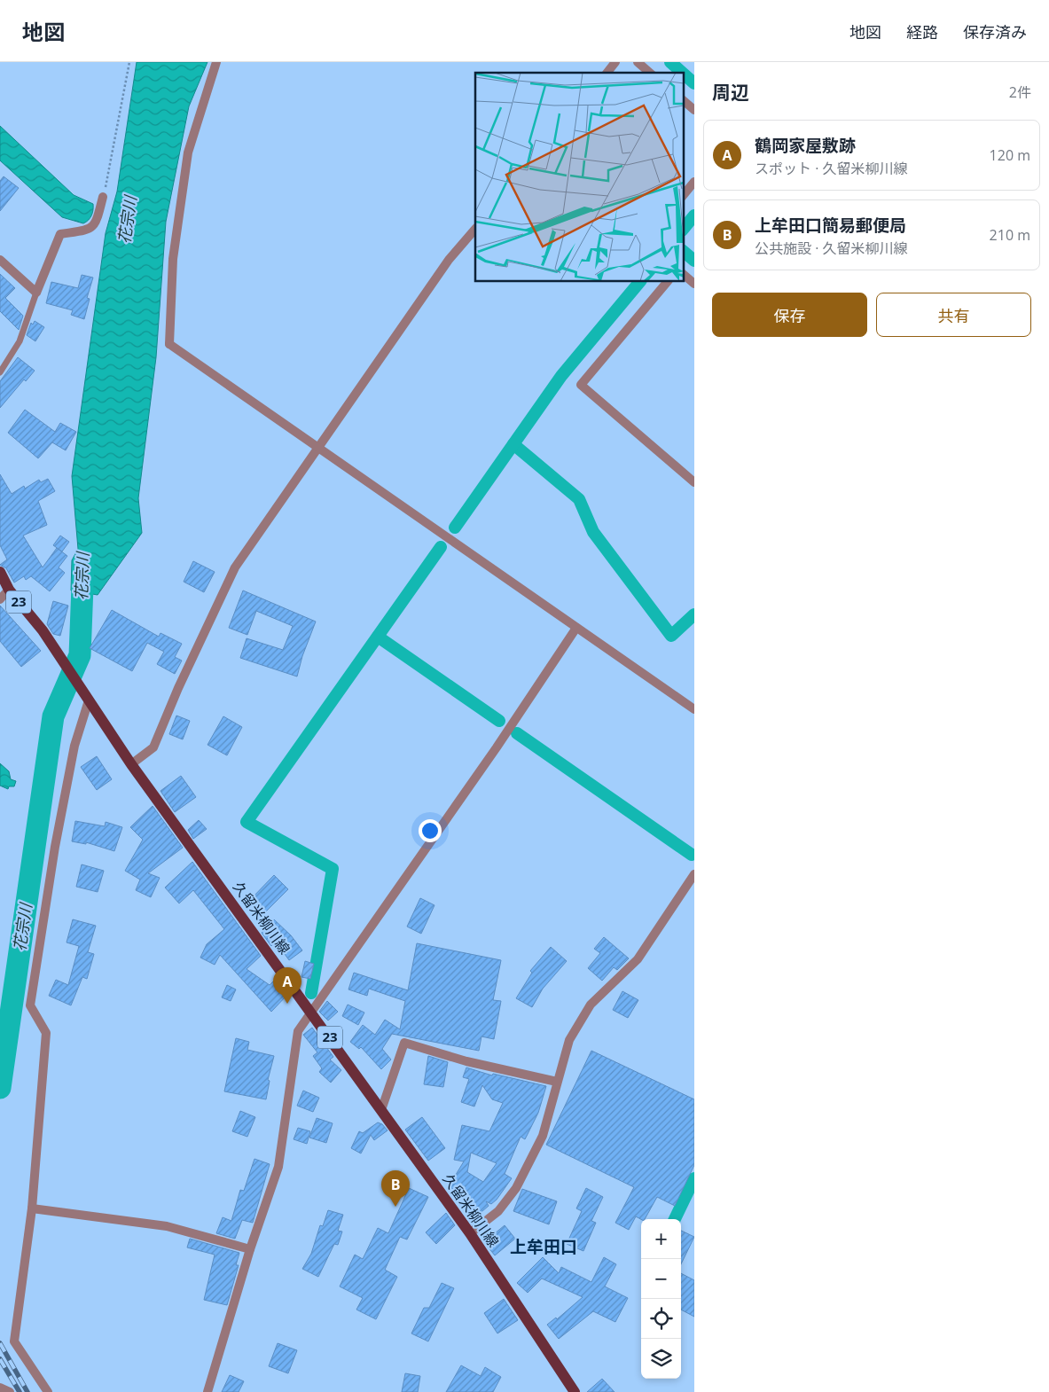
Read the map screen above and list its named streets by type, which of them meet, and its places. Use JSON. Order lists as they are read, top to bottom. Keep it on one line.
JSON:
{"streets":{"main road":["23","久留米柳川線"]},"districts":["上牟田口"],"water":["花宗川"],"page":{"header":"地図","nav":["地図","経路","保存済み"],"heading":["周辺","2件"],"list":[{"mark":"A","name":"鶴岡家屋敷跡","note":"スポット · 久留米柳川線","value":"120 m"},{"mark":"B","name":"上牟田口簡易郵便局","note":"公共施設 · 久留米柳川線","value":"210 m"}],"buttons":["保存","共有"],"pins":["A","B"],"map_buttons":["+","−"]}}
